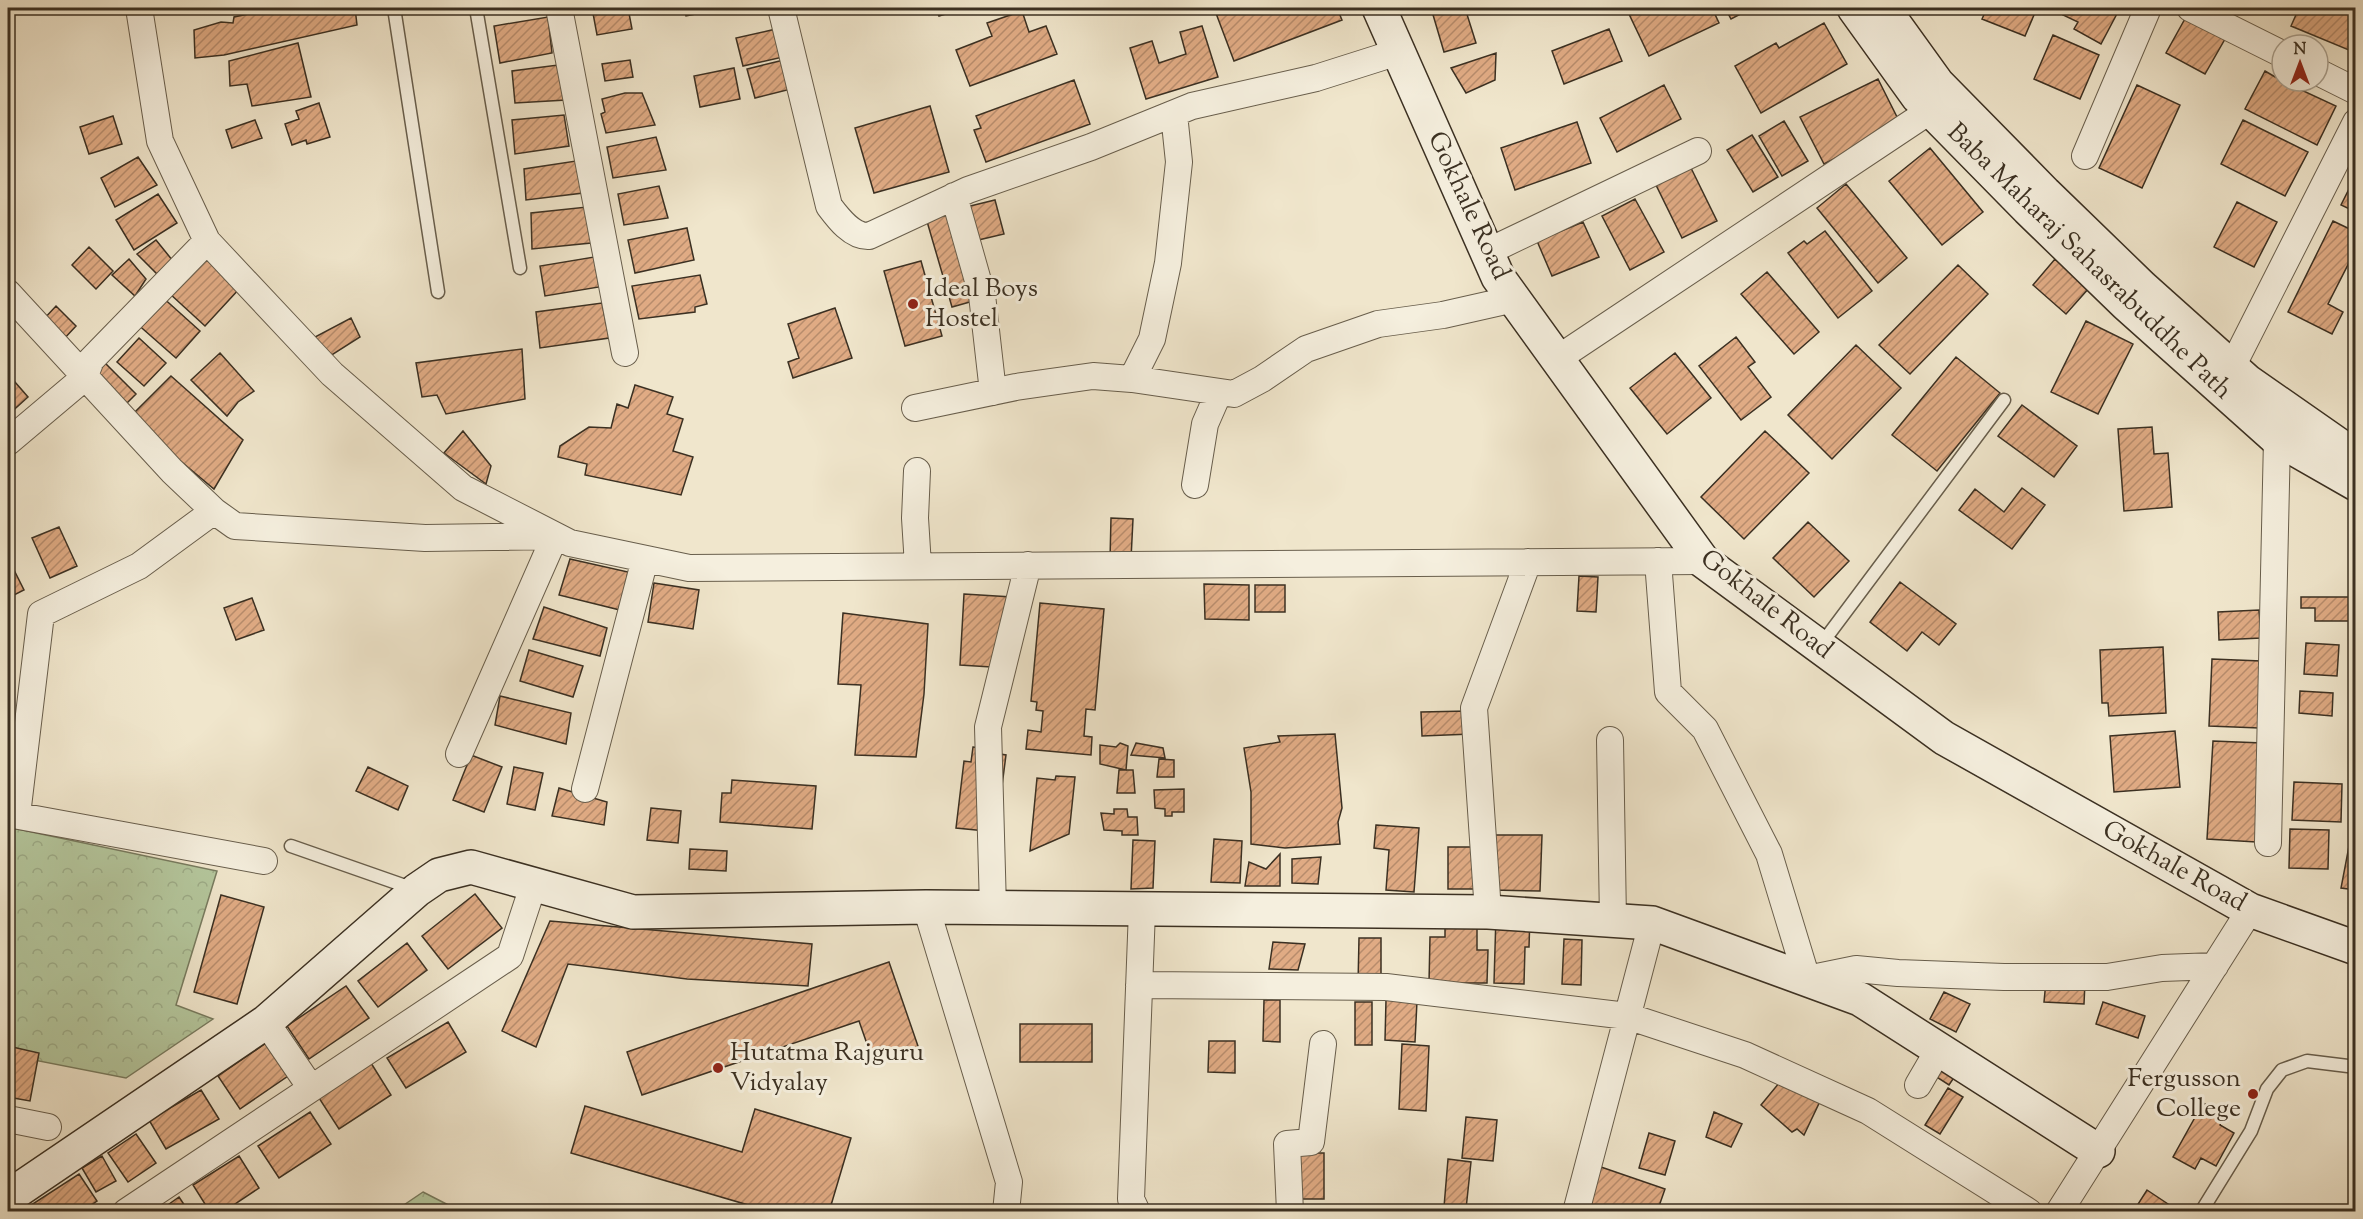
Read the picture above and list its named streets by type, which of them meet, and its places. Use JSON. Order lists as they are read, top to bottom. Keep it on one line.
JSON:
{"streets":{"street":["Gokhale Road","Baba Maharaj Sahasrabuddhe Path"]},"places":["Ideal Boys Hostel","Hutatma Rajguru Vidyalay","Fergusson College"],"north":"top"}
